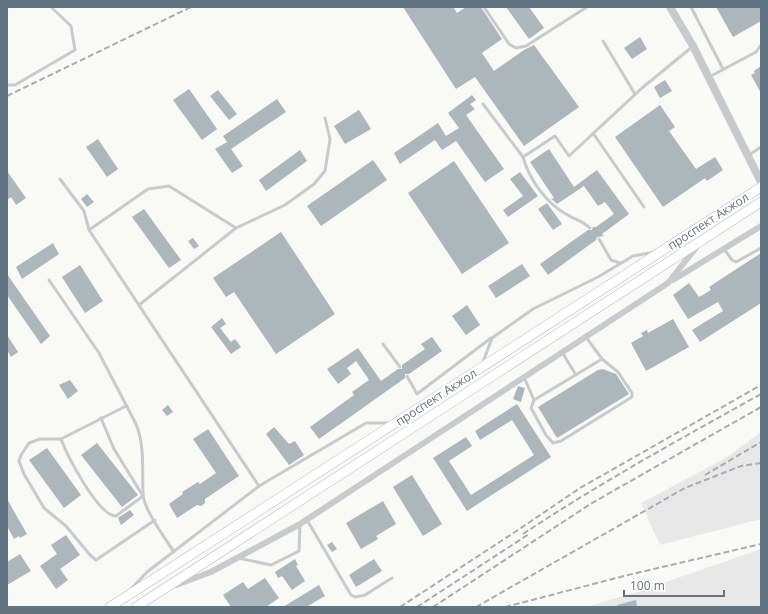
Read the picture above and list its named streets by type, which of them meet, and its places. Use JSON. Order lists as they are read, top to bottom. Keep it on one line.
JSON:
{"streets":{"main road":["проспект Акжол"]},"scale_bar":"100 m"}
